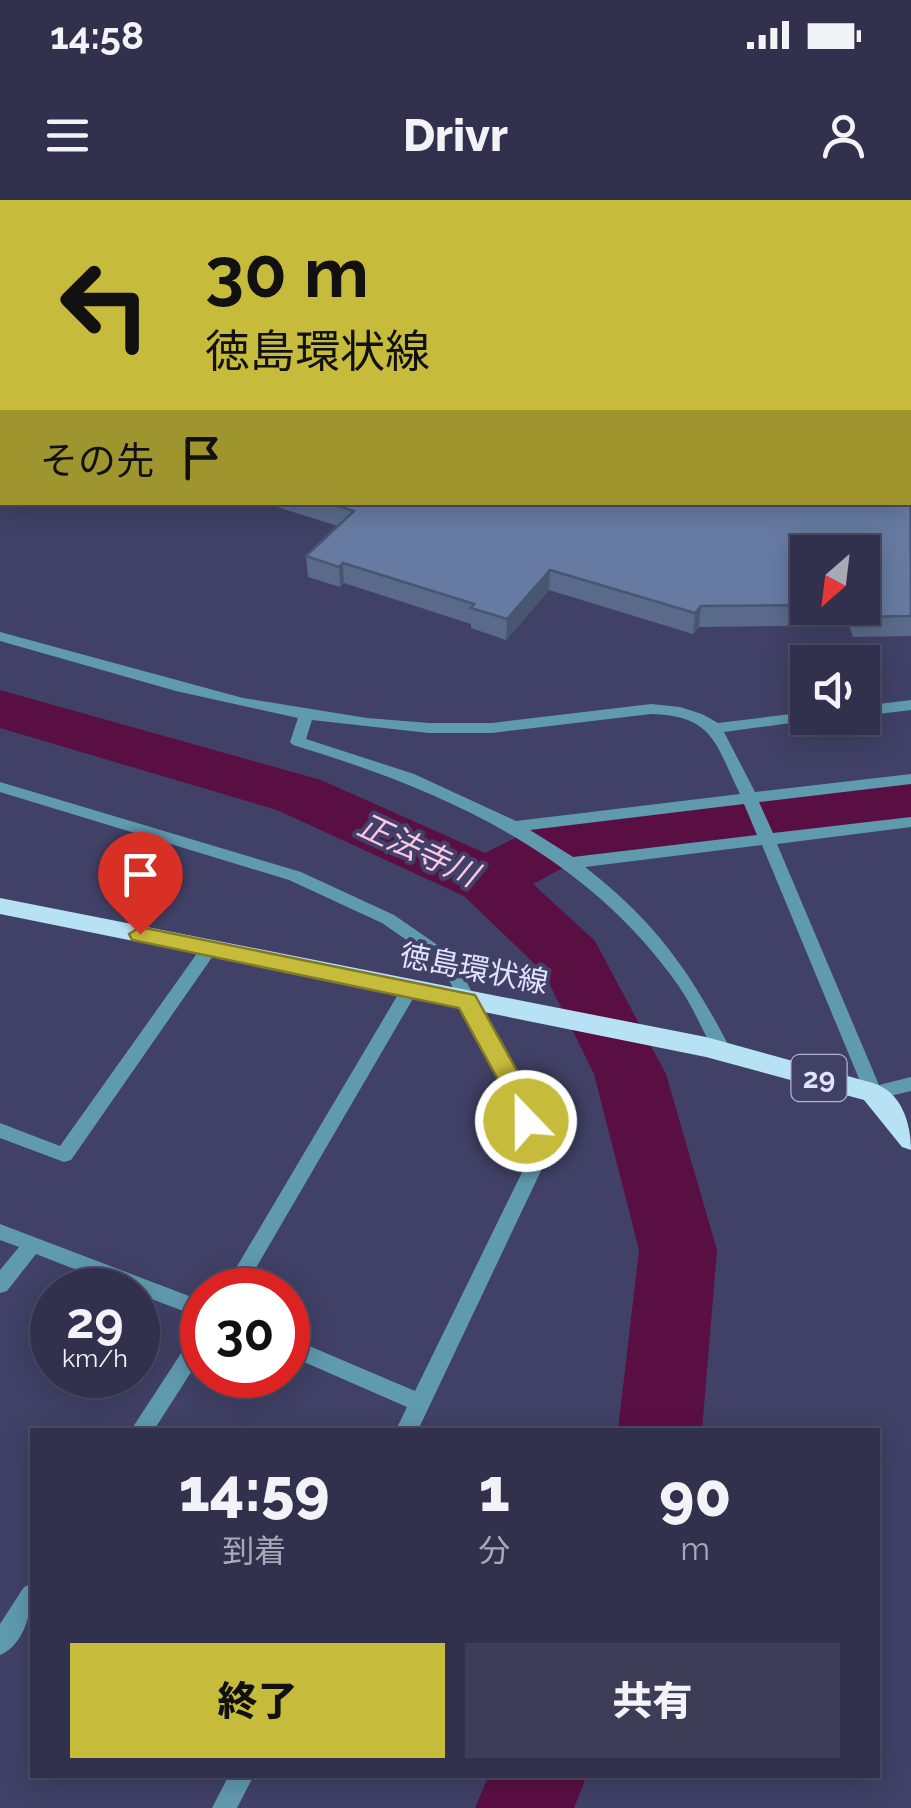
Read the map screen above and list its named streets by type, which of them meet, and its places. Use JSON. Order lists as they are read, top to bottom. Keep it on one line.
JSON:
{"streets":{"main road":["徳島環状線","29"]},"crossings":[["徳島環状線","29"]],"water":["正法寺川"],"north":"bottom left","page":{"status":"14:58","header":"Drivr","turn":["30 m","徳島環状線"],"then":"その先","speed":"29 km/h","limit":"30","eta":["14:59","到着","1","分","90","m"],"buttons":["終了","共有"]}}
